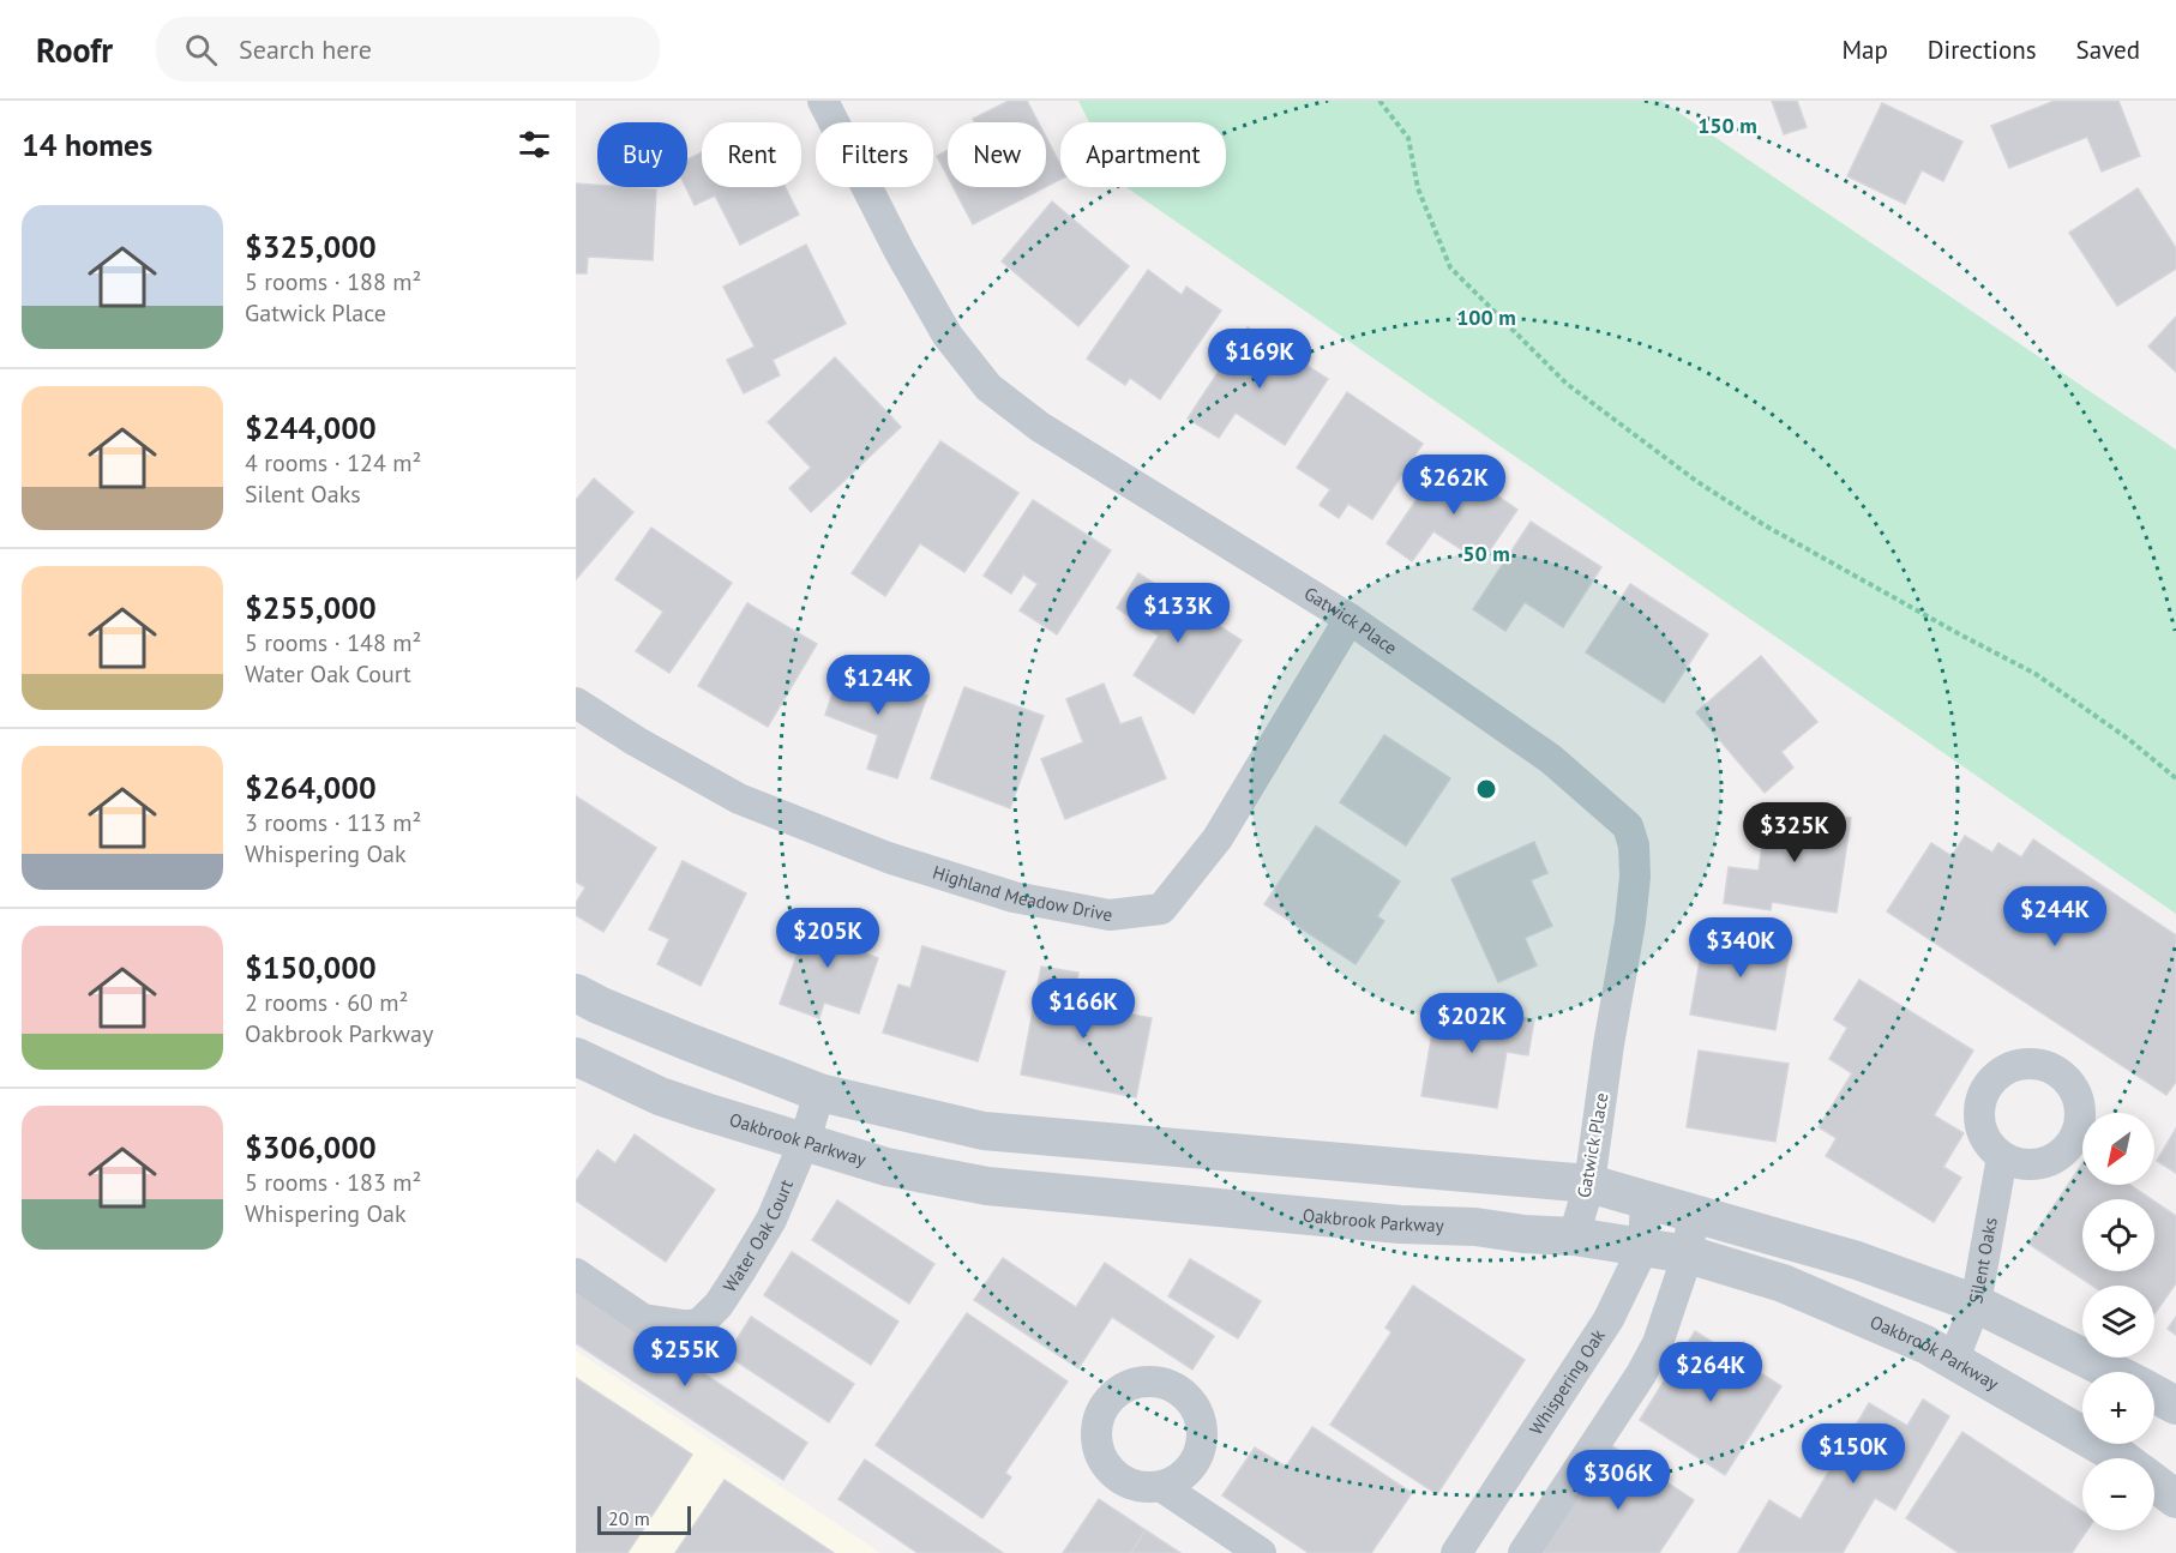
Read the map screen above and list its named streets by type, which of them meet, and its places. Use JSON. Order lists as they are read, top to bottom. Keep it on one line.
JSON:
{"streets":{"street":["Gatwick Place","Highland Meadow Drive","Oakbrook Parkway","Water Oak Court","Silent Oaks","Whispering Oak"]},"crossings":[["Gatwick Place","Highland Meadow Drive"],["Gatwick Place","Oakbrook Parkway"],["Oakbrook Parkway","Water Oak Court"],["Oakbrook Parkway","Silent Oaks"],["Oakbrook Parkway","Whispering Oak"]],"scale_bar":"20 m","north":"bottom left","page":{"header":"Roofr","search":"Search here","nav":["Map","Directions","Saved"],"heading":"14 homes","chip":["Buy","Rent","Filters","New","Apartment"],"list":[{"name":"$325,000","note":"5 rooms · 188 m² · Gatwick Place"},{"name":"$244,000","note":"4 rooms · 124 m² · Silent Oaks"},{"name":"$255,000","note":"5 rooms · 148 m² · Water Oak Court"},{"name":"$264,000","note":"3 rooms · 113 m² · Whispering Oak"},{"name":"$150,000","note":"2 rooms · 60 m² · Oakbrook Parkway"},{"name":"$306,000","note":"5 rooms · 183 m² · Whispering Oak"}],"price":["$169K","$262K","$133K","$124K","$325K","$244K","$205K","$340K","$166K","$202K","$255K","$264K","$150K","$306K"],"map_buttons":["+","−"],"scale":"20 m"},"rings":["150 m","100 m","50 m"]}
